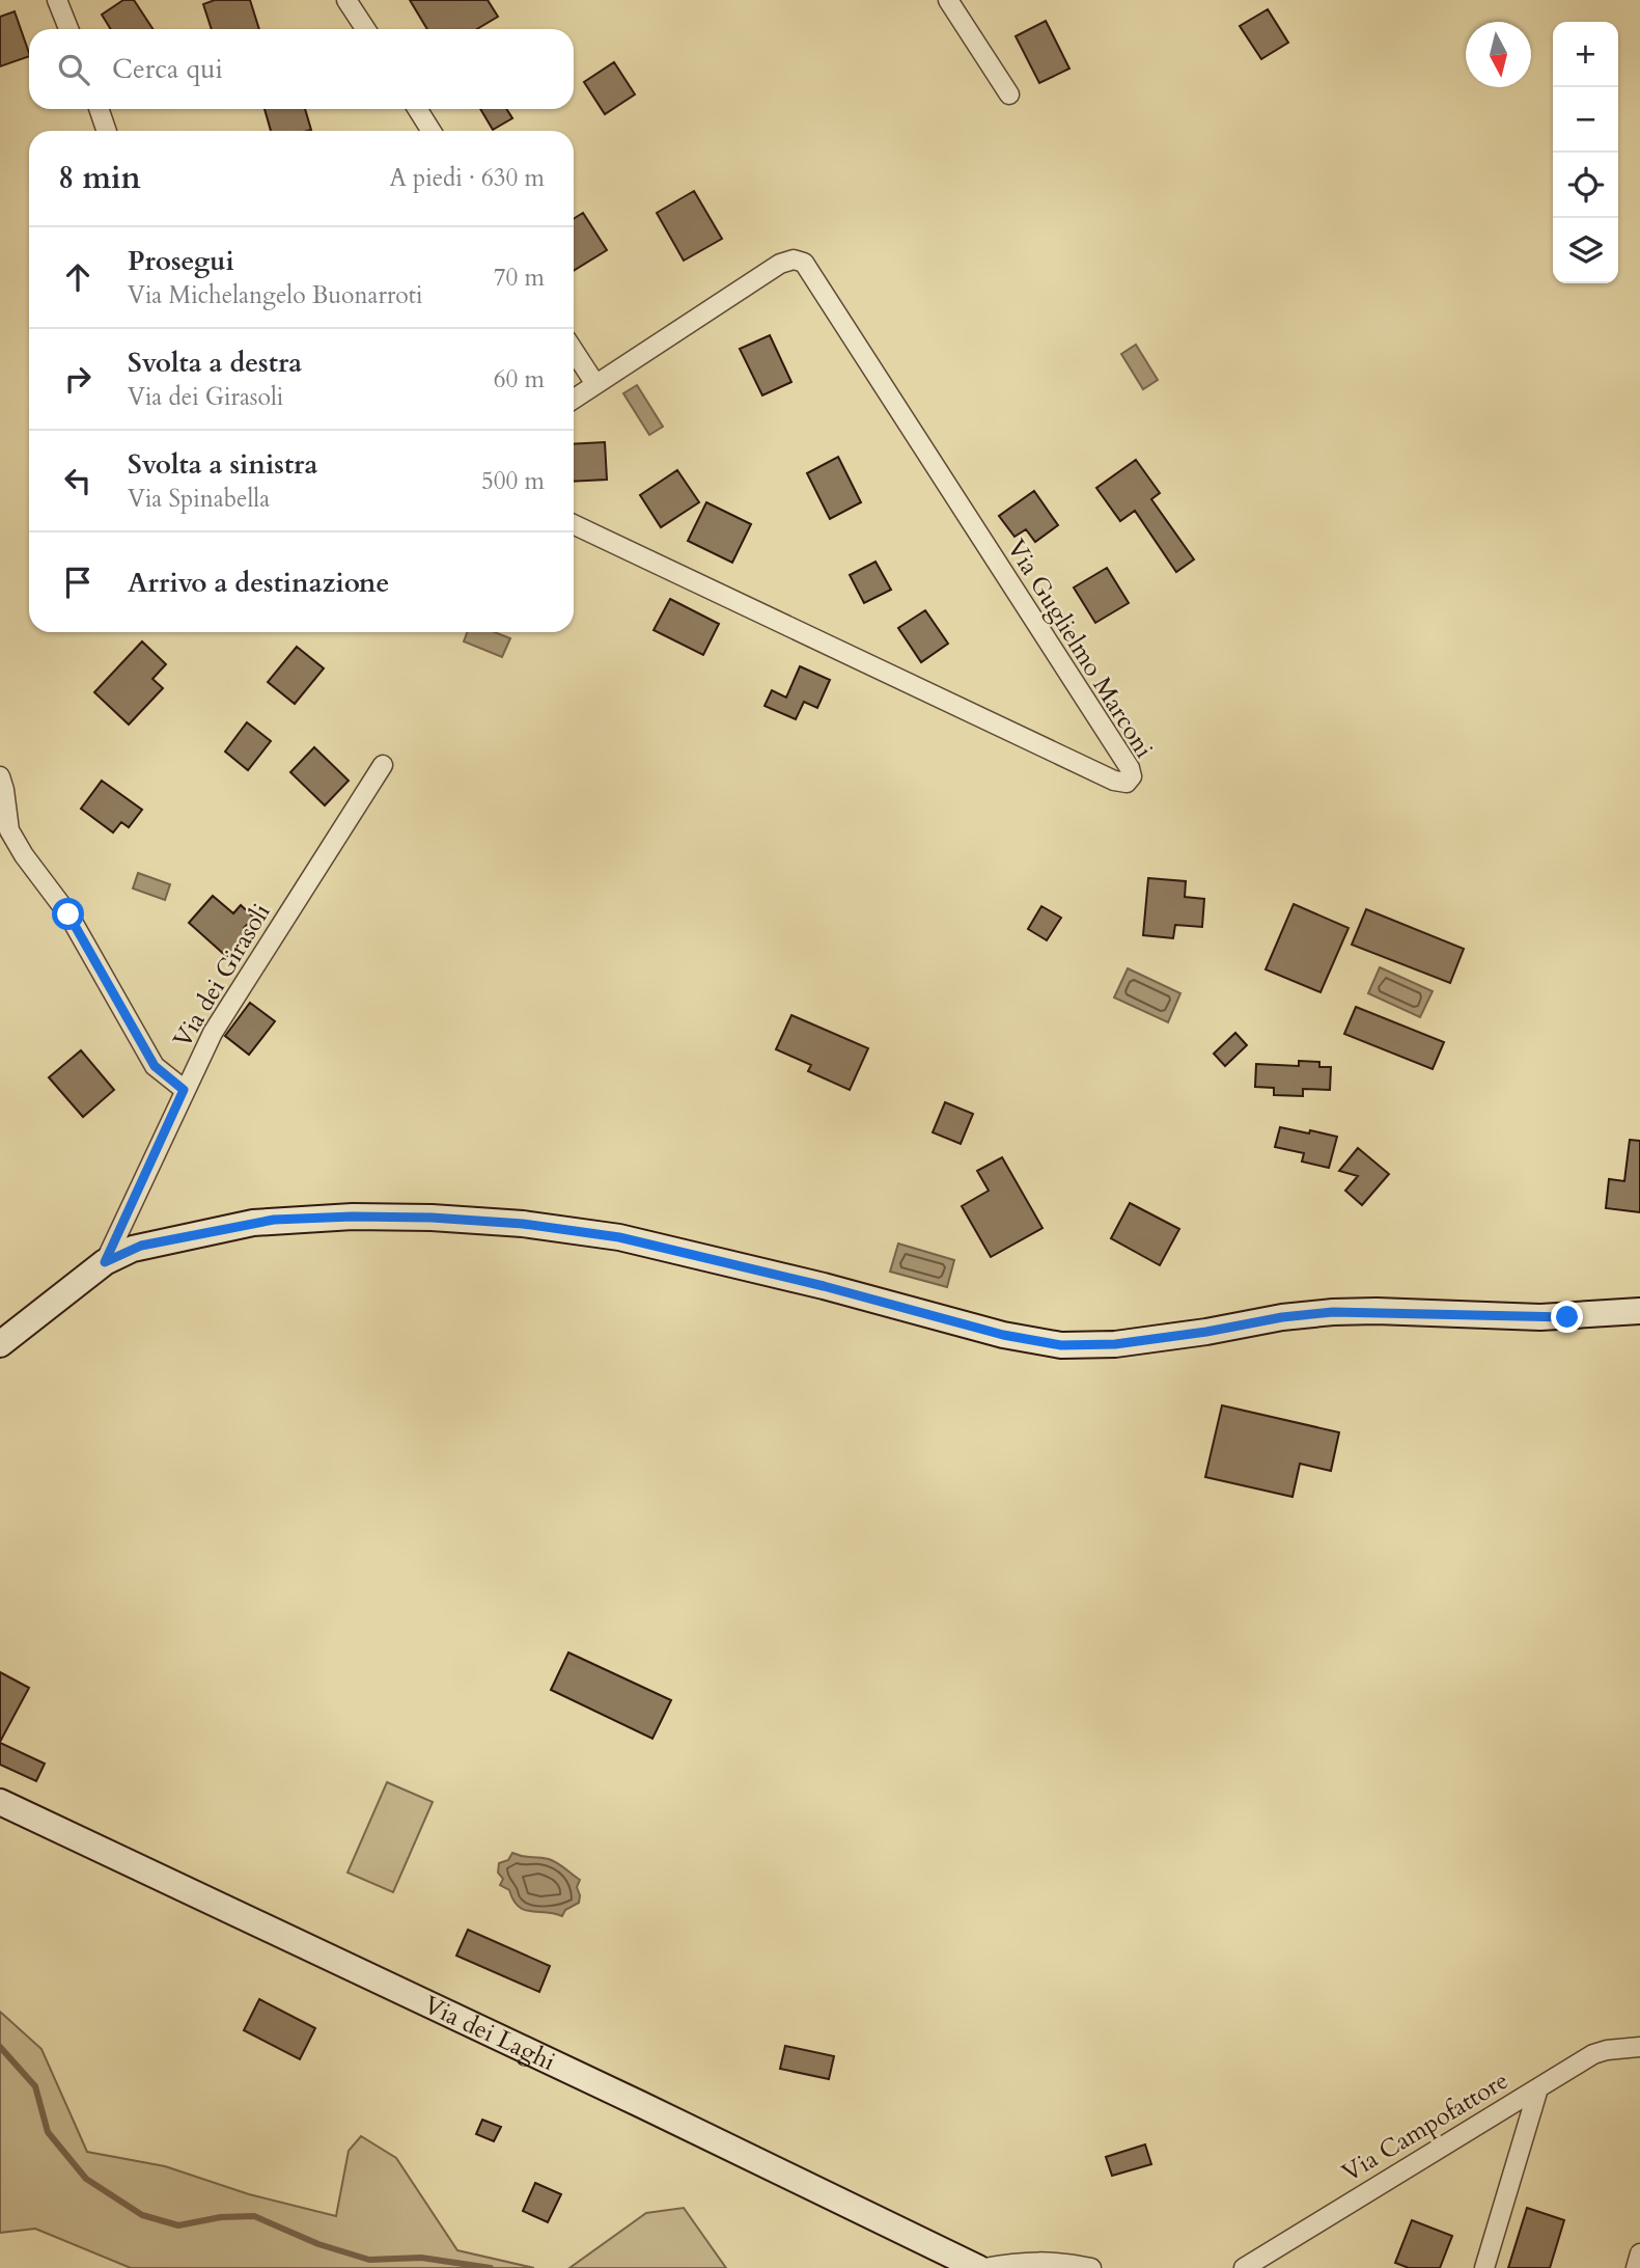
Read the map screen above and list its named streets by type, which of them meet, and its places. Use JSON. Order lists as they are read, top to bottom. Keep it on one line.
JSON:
{"streets":{"street":["Via Guglielmo Marconi","Via dei Girasoli","Via dei Laghi","Via Campofattore"]},"north":"bottom","page":{"map_buttons":["+","−"],"search":"Cerca qui","heading":["8 min","A piedi · 630 m"],"list":[["Prosegui","Via Michelangelo Buonarroti","70 m"],["Svolta a destra","Via dei Girasoli","60 m"],["Svolta a sinistra","Via Spinabella","500 m"],"Arrivo a destinazione"]}}
